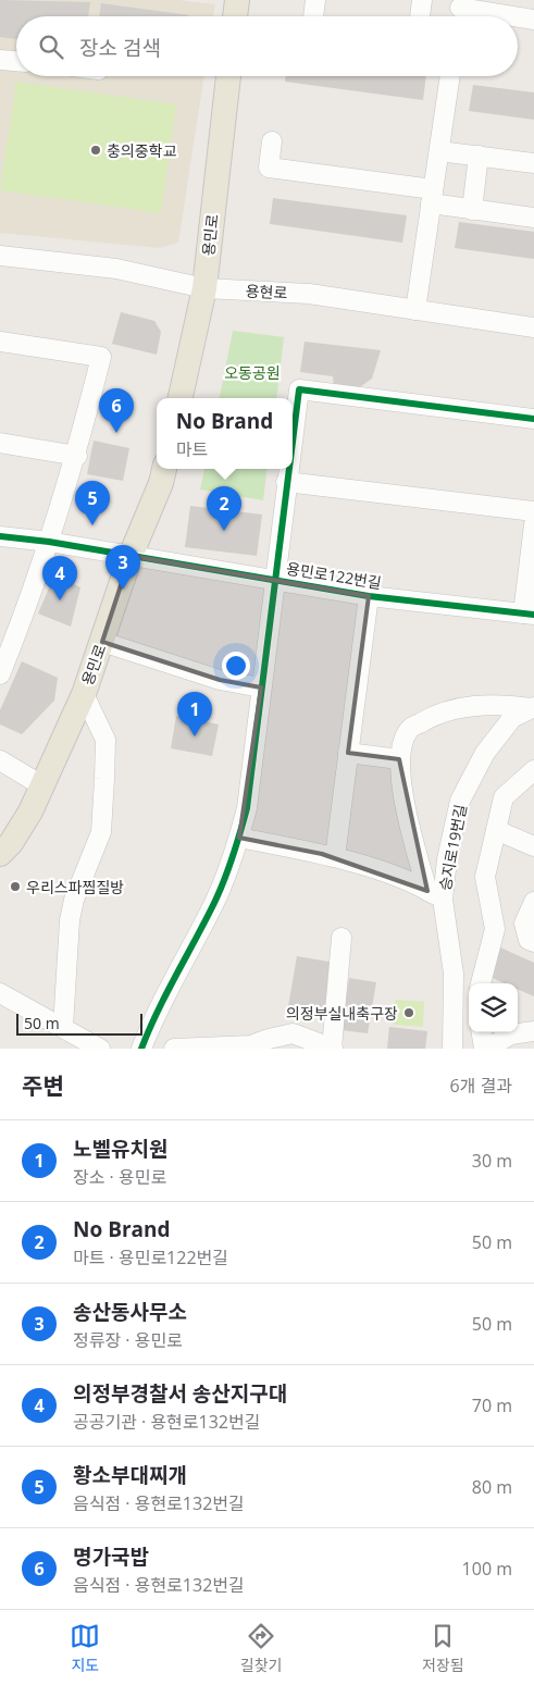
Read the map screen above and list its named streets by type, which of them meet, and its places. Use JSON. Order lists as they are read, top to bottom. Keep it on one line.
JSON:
{"streets":{"main road":["용민로"],"street":["용현로","용민로122번길","승지로19번길"]},"crossings":[["용민로","용현로"],["용민로","용민로122번길"]],"parks":["오동공원"],"places":["충의중학교","우리스파찜질방","의정부실내축구장"],"scale_bar":"50 m","page":{"search":"장소 검색","pins":["6","5","2","3","4","1"],"popup":["No Brand","마트"],"scale":"50 m","heading":["주변","6개 결과"],"list":[{"mark":"1","name":"노벨유치원","note":"장소 · 용민로","value":"30 m"},{"mark":"2","name":"No Brand","note":"마트 · 용민로122번길","value":"50 m"},{"mark":"3","name":"송산동사무소","note":"정류장 · 용민로","value":"50 m"},{"mark":"4","name":"의정부경찰서 송산지구대","note":"공공기관 · 용현로132번길","value":"70 m"},{"mark":"5","name":"황소부대찌개","note":"음식점 · 용현로132번길","value":"80 m"},{"mark":"6","name":"명가국밥","note":"음식점 · 용현로132번길","value":"100 m"}],"nav":["지도","길찾기","저장됨"]}}
